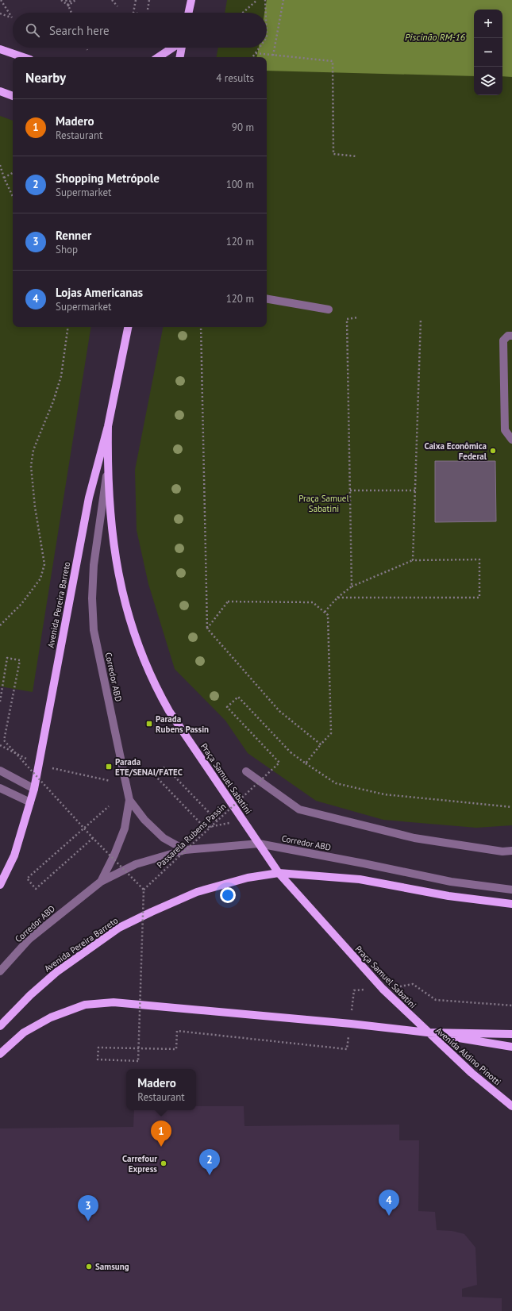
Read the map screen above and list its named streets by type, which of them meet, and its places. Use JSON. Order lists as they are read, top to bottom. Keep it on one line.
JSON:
{"streets":{"main road":["Avenida Pereira Barreto","Praça Samuel Sabatini","Avenida Aldino Pinotti"],"lane":["Corredor ABD"],"path":["Passarela Rubens Passin"]},"crossings":[["Avenida Pereira Barreto","Praça Samuel Sabatini"],["Corredor ABD","Praça Samuel Sabatini"],["Praça Samuel Sabatini","Avenida Aldino Pinotti"]],"water":["Piscinão RM-16"],"parks":["Praça Samuel Sabatini"],"places":{"other":["Caixa Econômica Federal","Carrefour Express","Samsung"],"transit":["Parada Rubens Passin","Parada ETE/SENAI/FATEC"]},"page":{"map_buttons":["+","−"],"search":"Search here","heading":["Nearby","4 results"],"list":[{"mark":"1","name":"Madero","note":"Restaurant","value":"90 m"},{"mark":"2","name":"Shopping Metrópole","note":"Supermarket","value":"100 m"},{"mark":"3","name":"Renner","note":"Shop","value":"120 m"},{"mark":"4","name":"Lojas Americanas","note":"Supermarket","value":"120 m"}],"popup":["Madero","Restaurant"],"pins":["1","2","4","3"]}}
